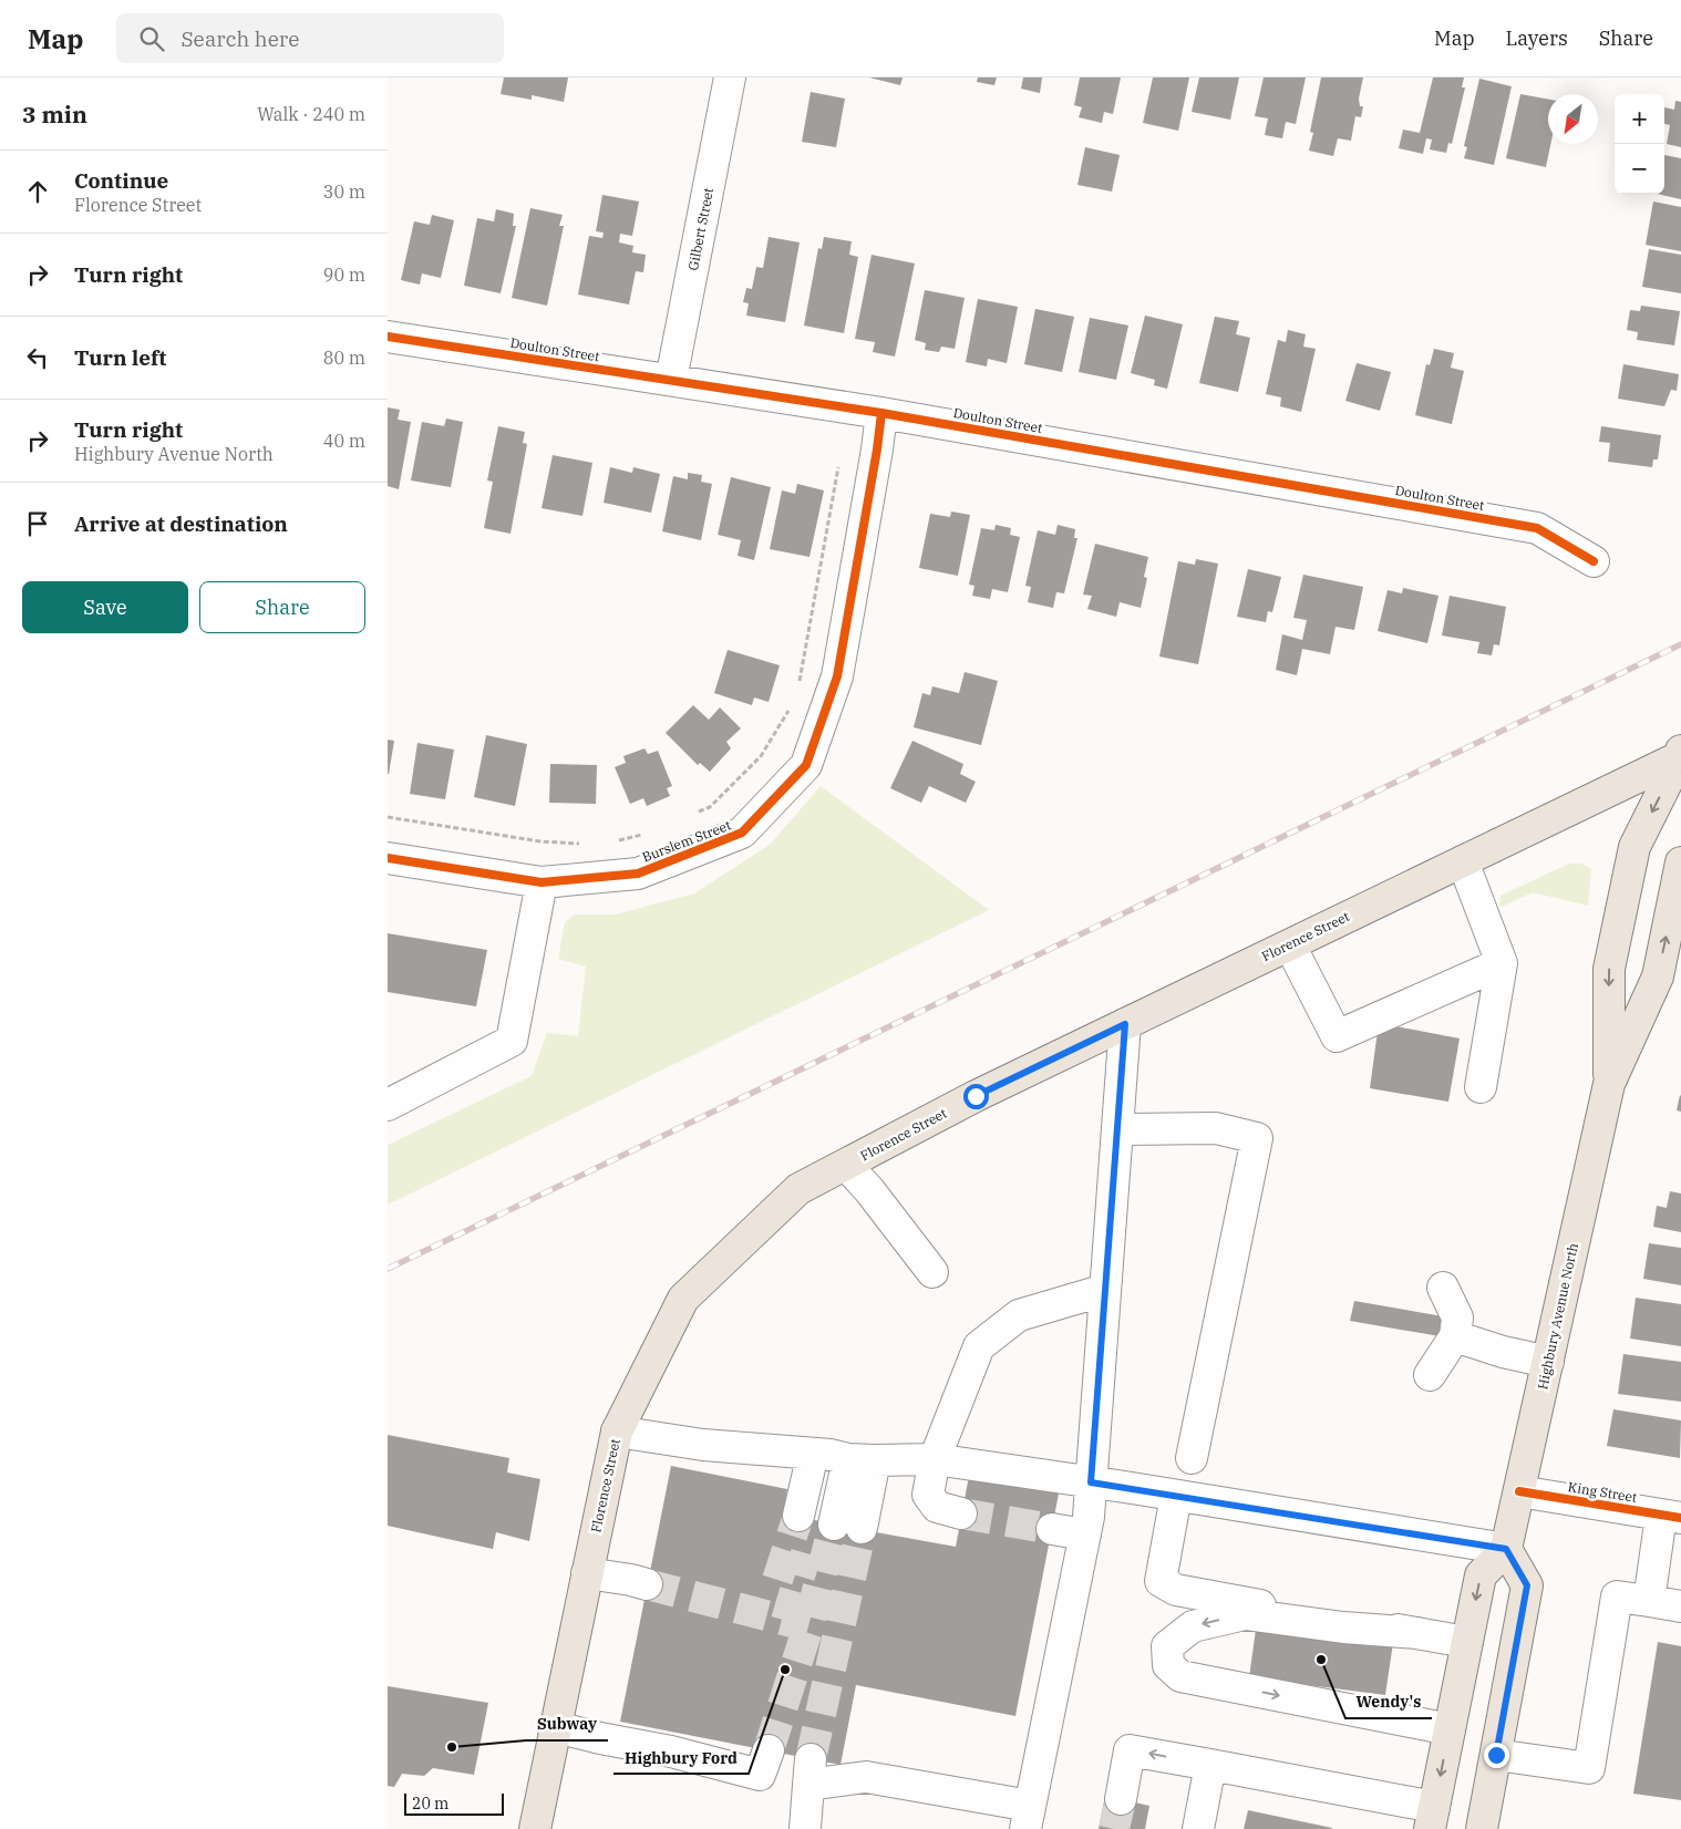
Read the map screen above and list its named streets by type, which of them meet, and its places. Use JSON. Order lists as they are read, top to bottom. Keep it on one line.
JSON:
{"streets":{"main road":["Florence Street","Highbury Avenue North"],"street":["Gilbert Street","Doulton Street","Burslem Street","King Street"]},"crossings":[["Gilbert Street","Doulton Street"],["Doulton Street","Burslem Street"],["Florence Street","Highbury Avenue North"],["Highbury Avenue North","King Street"]],"places":["Wendy's","Highbury Ford","Subway"],"scale_bar":"20 m","north":"bottom left","page":{"header":"Map","search":"Search here","nav":["Map","Layers","Share"],"heading":["3 min","Walk · 240 m"],"map_buttons":["+","−"],"list":[["Continue","Florence Street","30 m"],["Turn right","90 m"],["Turn left","80 m"],["Turn right","Highbury Avenue North","40 m"],"Arrive at destination"],"buttons":["Save","Share"],"scale":"20 m"}}
